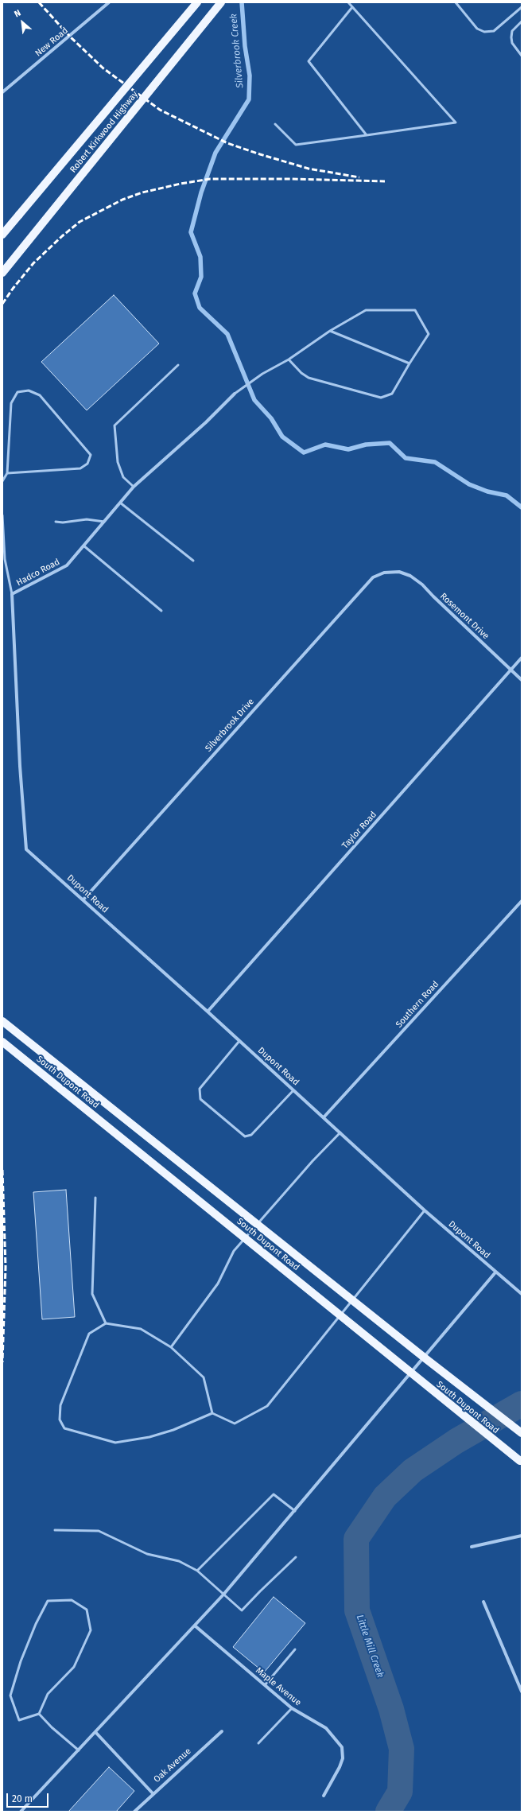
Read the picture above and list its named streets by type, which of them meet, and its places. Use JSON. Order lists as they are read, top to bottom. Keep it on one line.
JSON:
{"streets":{"main road":["Robert Kirkwood Highway","South Dupont Road"],"street":["New Road","Hadco Road","Rosemont Drive","Silverbrook Drive","Taylor Road","Dupont Road","Southern Road","Maple Avenue","Oak Avenue"]},"crossings":[["Hadco Road","Dupont Road"],["Rosemont Drive","Silverbrook Drive"],["Rosemont Drive","Taylor Road"],["Silverbrook Drive","Dupont Road"],["Taylor Road","Dupont Road"],["Dupont Road","Southern Road"]],"water":["Silverbrook Creek","Little Mill Creek"],"scale_bar":"20 m","north":"top left"}
